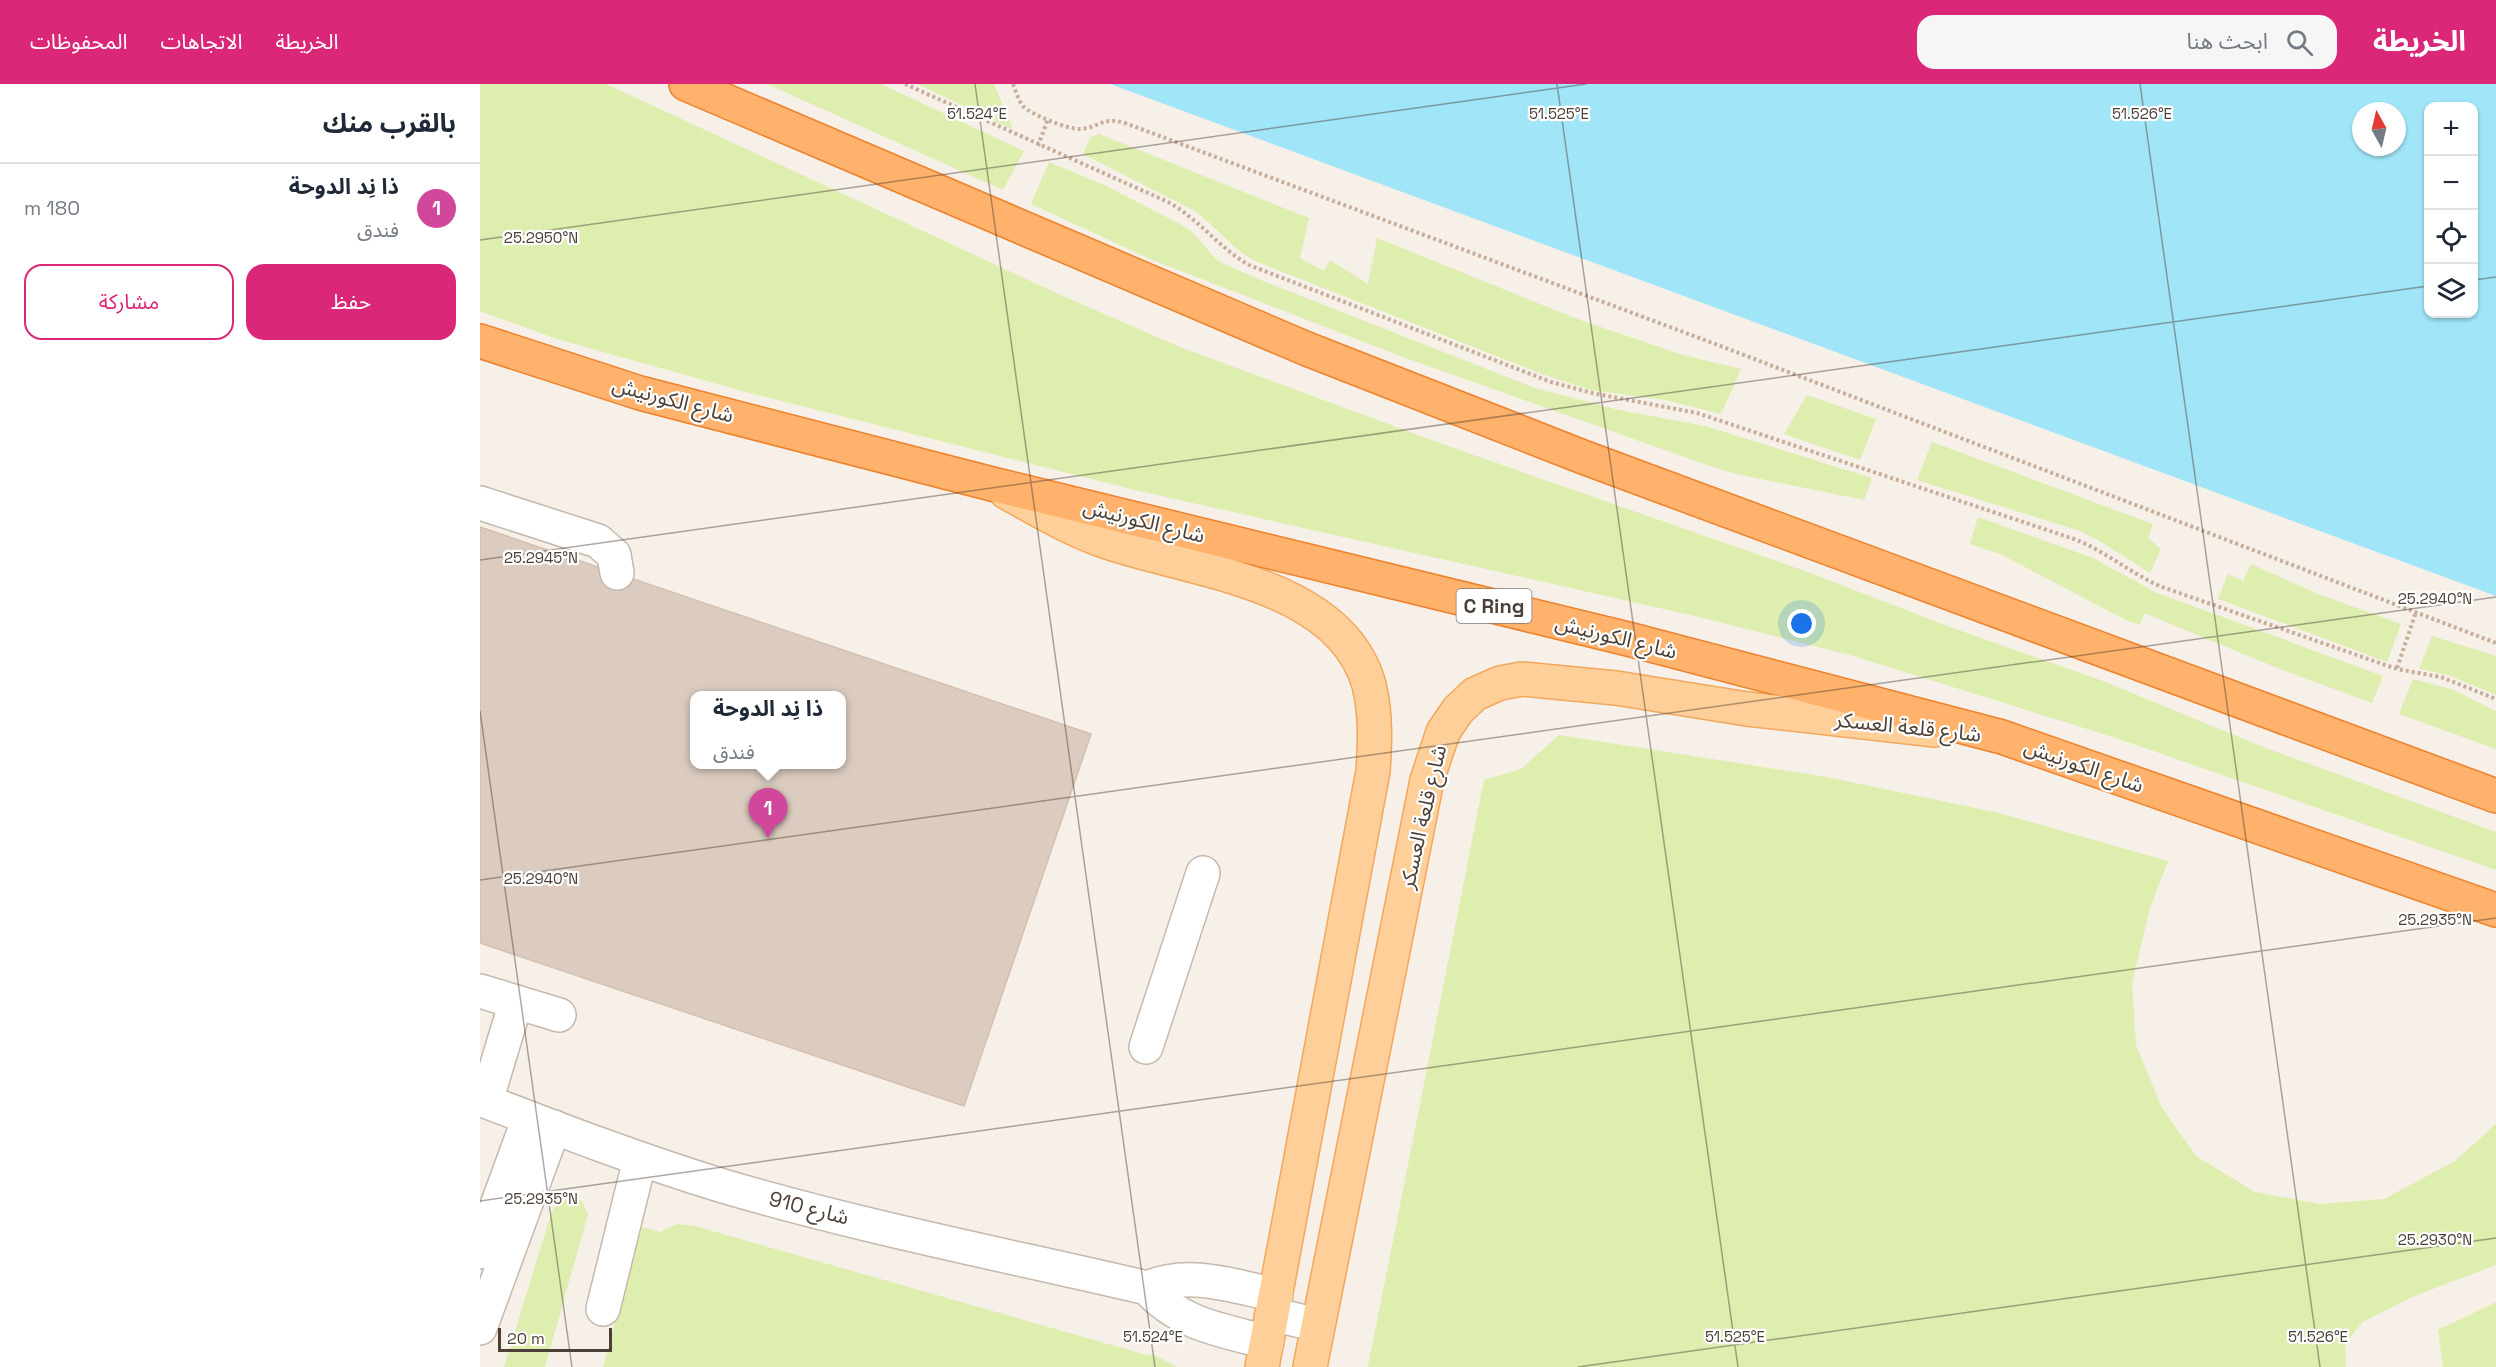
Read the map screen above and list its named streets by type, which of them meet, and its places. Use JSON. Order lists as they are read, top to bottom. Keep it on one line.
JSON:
{"streets":{"highway":["شارع الكورنيش","C Ring"],"main road":["شارع قلعة العسكر"],"street":["شارع 910"]},"crossings":[["شارع الكورنيش","شارع قلعة العسكر"],["شارع قلعة العسكر","شارع 910"]],"scale_bar":"20 m","north":"top","page":{"header":"الخريطة","search":"ابحث هنا","nav":["الخريطة","الاتجاهات","المحفوظات"],"heading":"بالقرب منك","map_buttons":["+","−"],"list":[{"mark":"1","name":"ذا نِد الدوحة","note":"فندق","value":"180 m"}],"buttons":["حفظ","مشاركة"],"popup":["ذا نِد الدوحة","فندق"],"pins":"1","scale":"20 m"},"coordinates":["51.524°E","51.525°E","51.526°E","25.2950°N","25.2945°N","25.2940°N","25.2935°N","25.2930°N"]}
